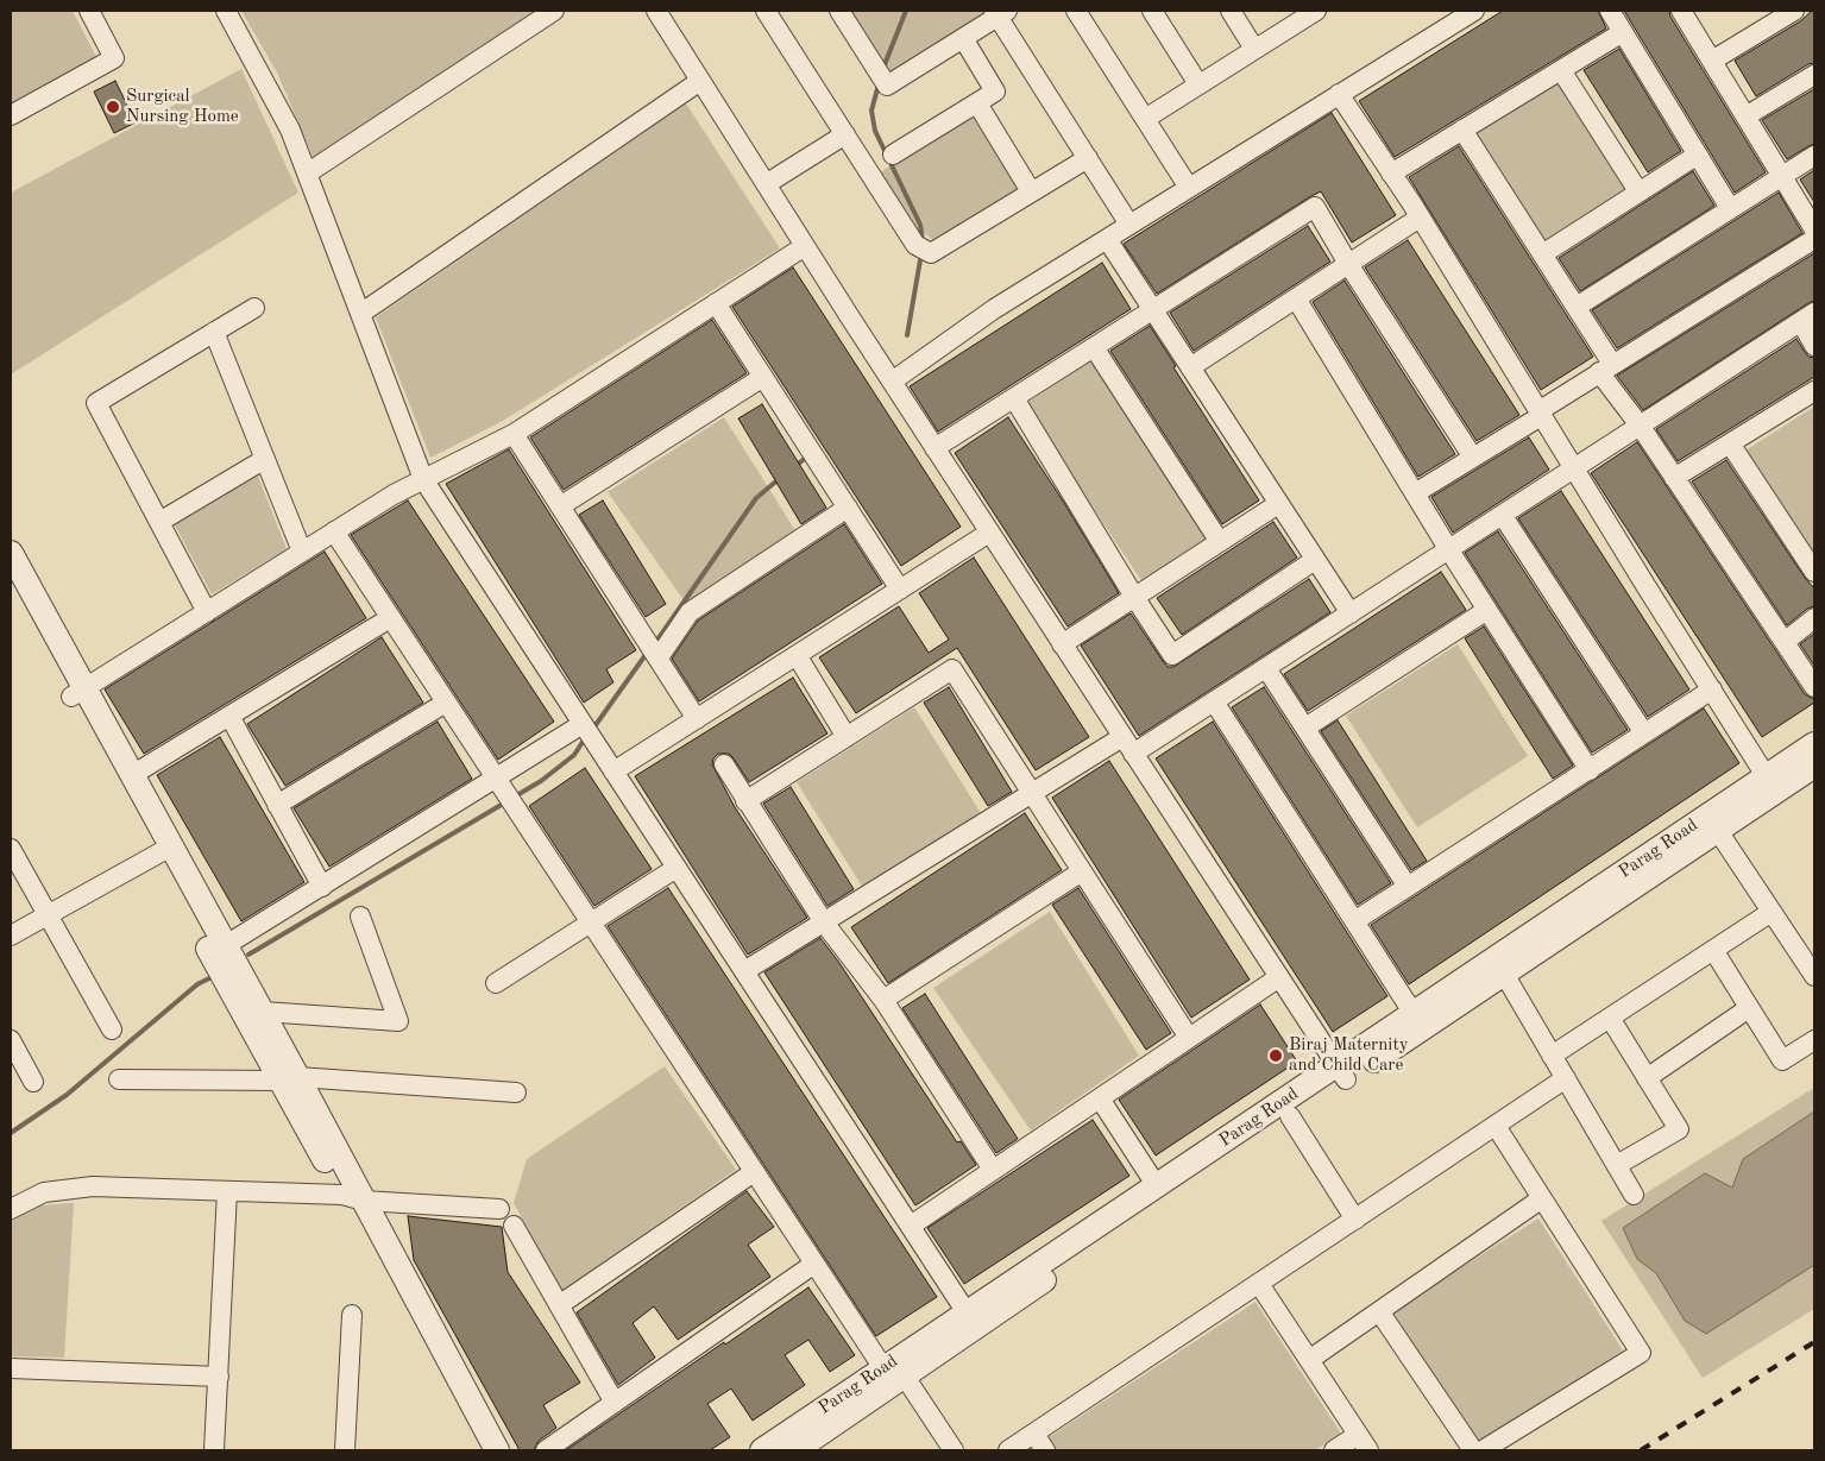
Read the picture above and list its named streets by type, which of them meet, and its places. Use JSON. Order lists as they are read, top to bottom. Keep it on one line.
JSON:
{"streets":{"street":["Parag Road"]},"places":["Surgical Nursing Home","Biraj Maternity and Child Care"]}
